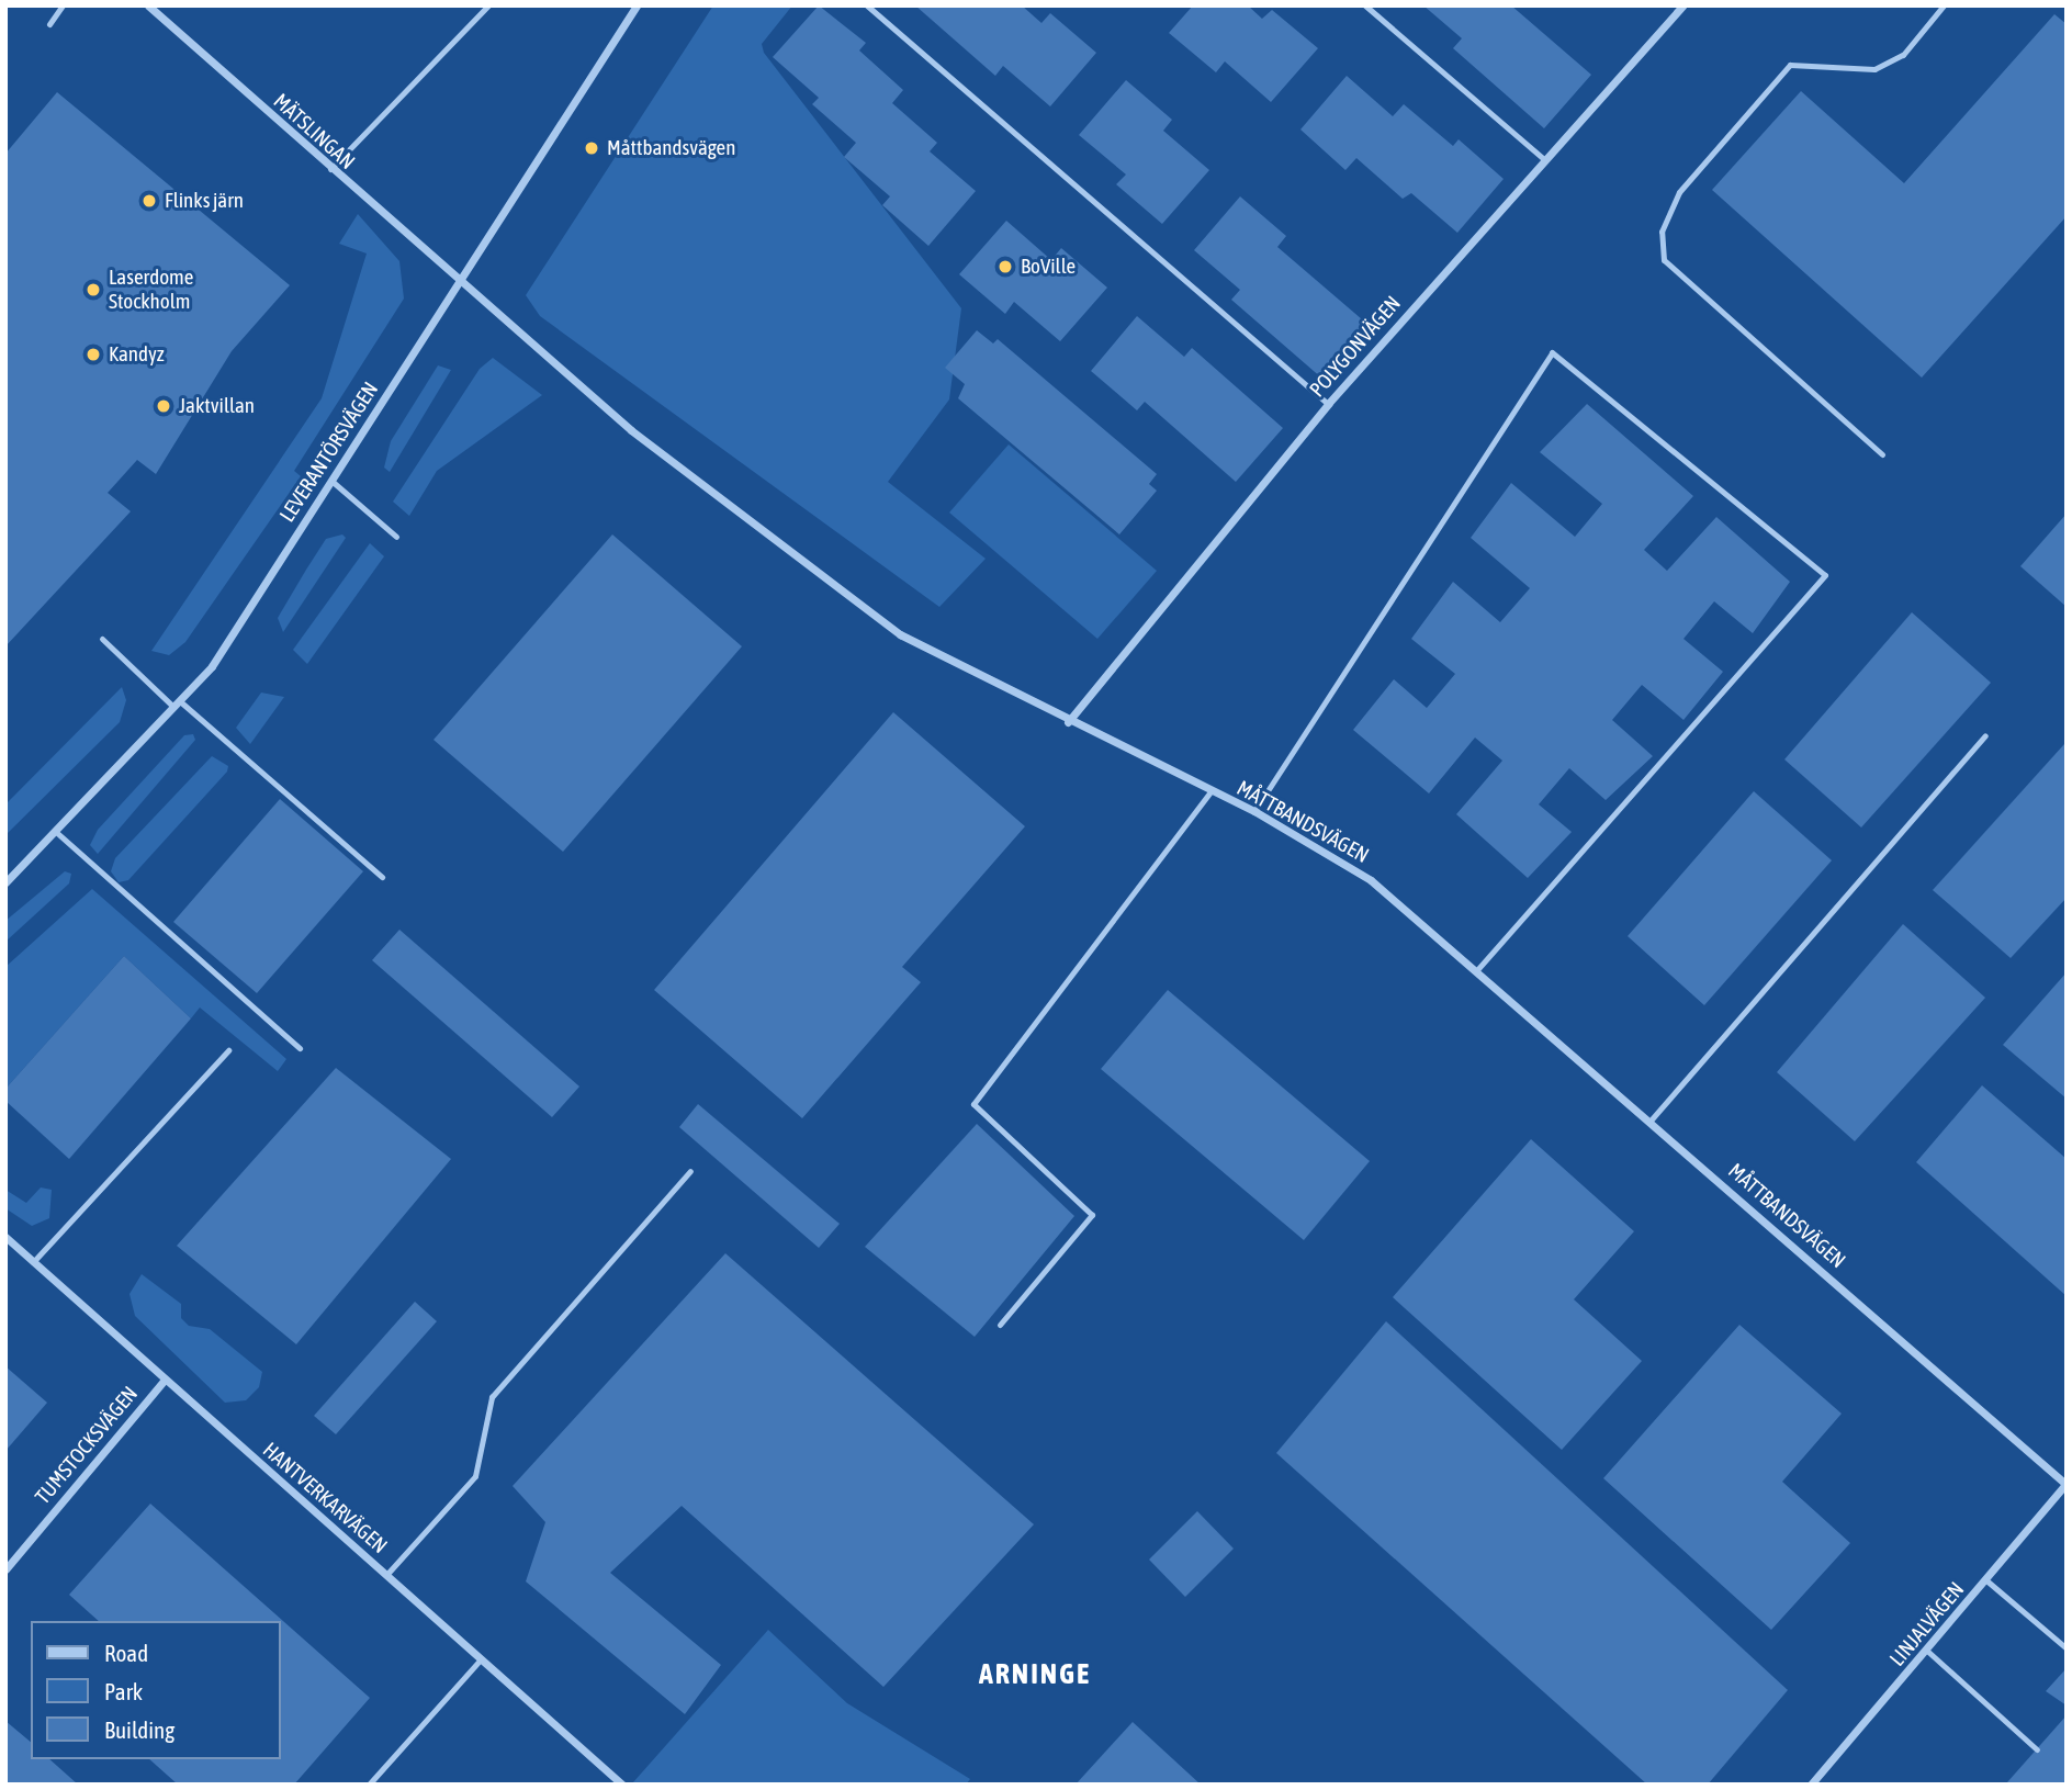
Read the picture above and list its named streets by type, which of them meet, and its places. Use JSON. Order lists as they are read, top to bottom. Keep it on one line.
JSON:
{"streets":{"street":["MÄTSLINGAN","POLYGONVÄGEN","LEVERANTÖRSVÄGEN","MÅTTBANDSVÄGEN","TUMSTOCKSVÄGEN","HANTVERKARVÄGEN","LINJALVÄGEN"]},"crossings":[["MÄTSLINGAN","LEVERANTÖRSVÄGEN"],["MÄTSLINGAN","MÅTTBANDSVÄGEN"],["POLYGONVÄGEN","MÅTTBANDSVÄGEN"],["LEVERANTÖRSVÄGEN","MÅTTBANDSVÄGEN"],["MÅTTBANDSVÄGEN","LINJALVÄGEN"],["TUMSTOCKSVÄGEN","HANTVERKARVÄGEN"]],"districts":["ARNINGE"],"places":["Måttbandsvägen","Flinks järn","BoVille","Laserdome Stockholm","Kandyz","Jaktvillan"],"legend":["Road","Park","Building"]}
